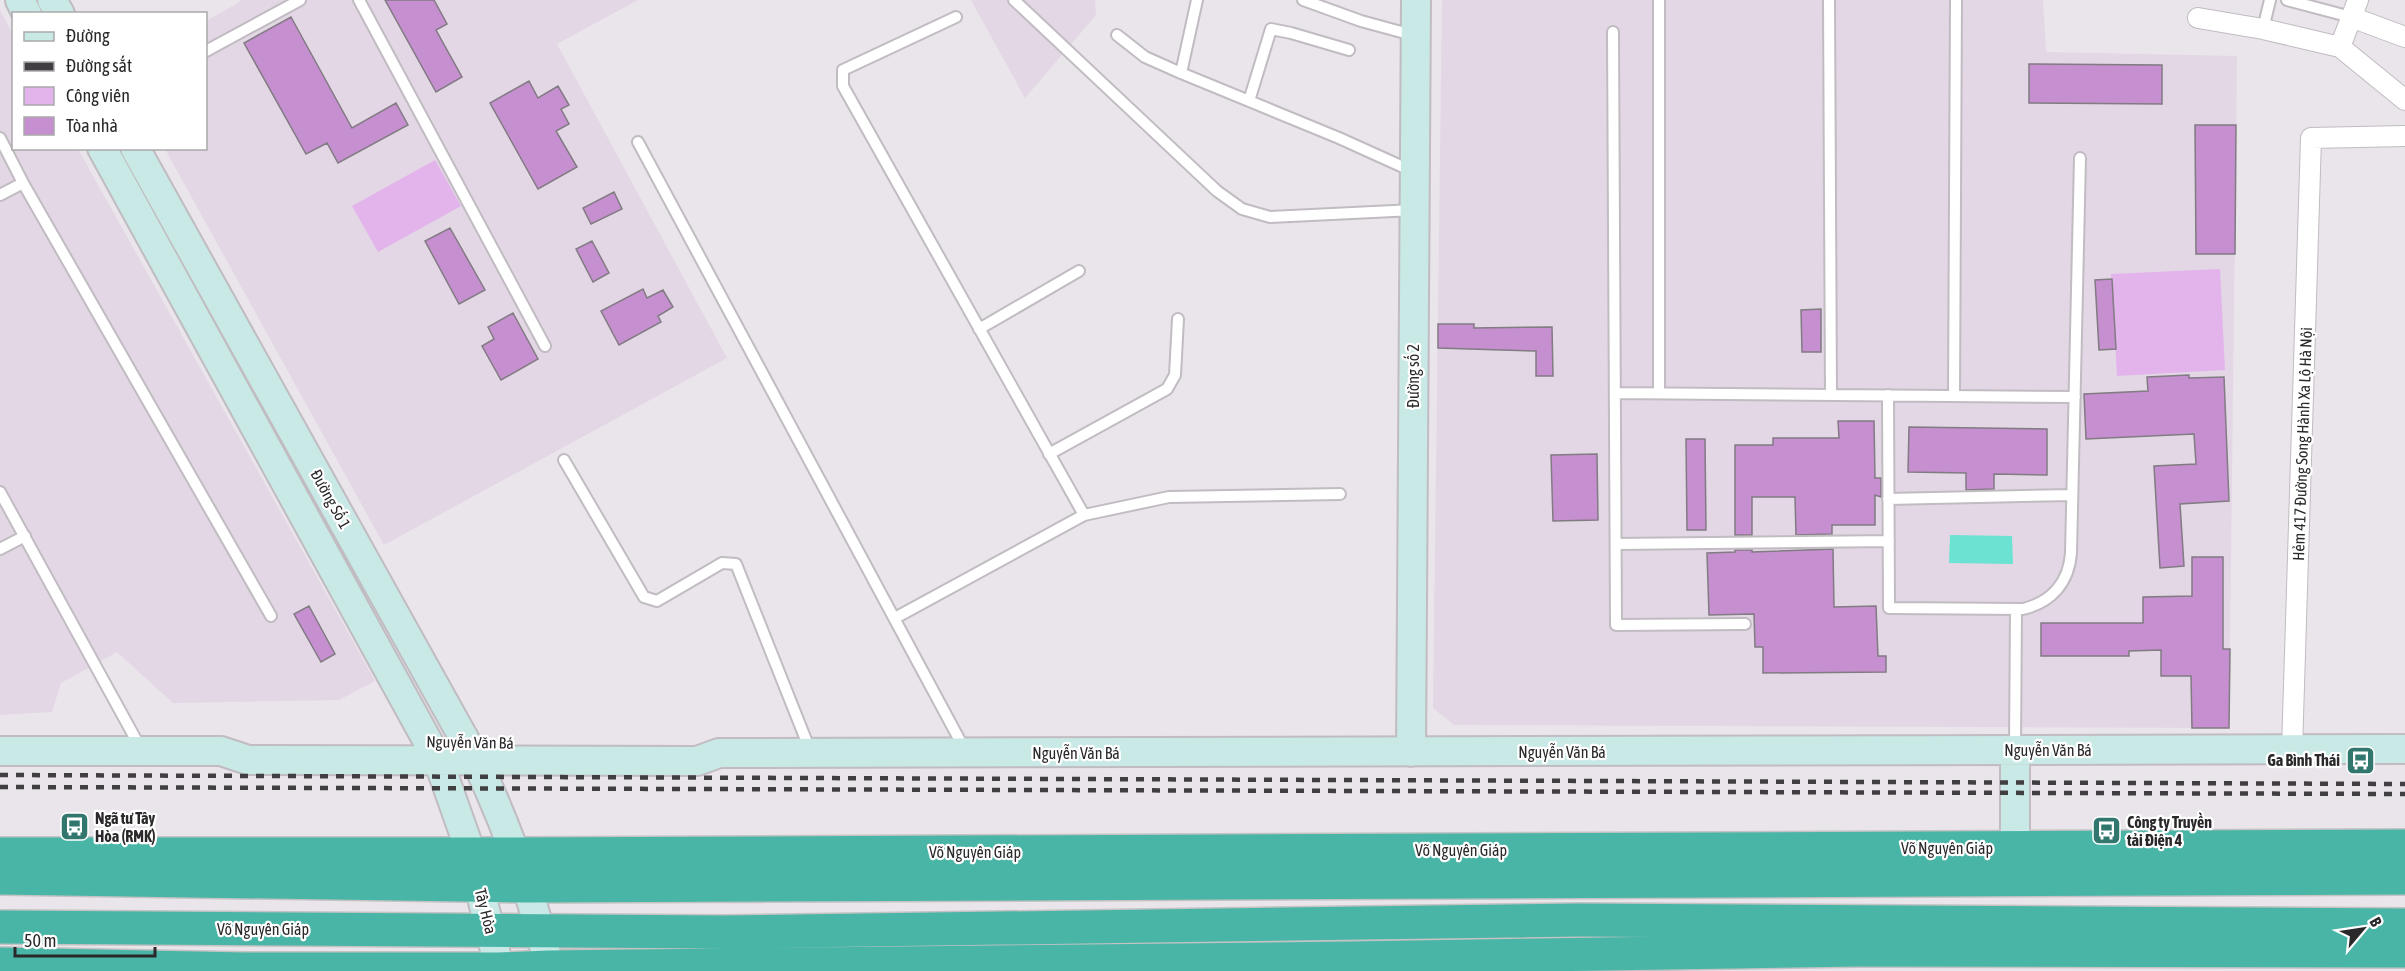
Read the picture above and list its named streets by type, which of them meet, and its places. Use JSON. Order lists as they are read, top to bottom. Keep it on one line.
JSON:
{"streets":{"highway":["Võ Nguyên Giáp"],"main road":["Đường số 2","Đường Số 1","Nguyễn Văn Bá","Tây Hòa"],"street":["Hẻm 417 Đường Song Hành Xa Lộ Hà Nội"]},"crossings":[["Đường số 2","Nguyễn Văn Bá"],["Hẻm 417 Đường Song Hành Xa Lộ Hà Nội","Nguyễn Văn Bá"],["Đường Số 1","Nguyễn Văn Bá"],["Đường Số 1","Võ Nguyên Giáp"],["Đường Số 1","Tây Hòa"],["Võ Nguyên Giáp","Tây Hòa"]],"places":{"bus stop":["Ga Bình Thái","Ngã tư Tây Hòa (RMK)","Công ty Truyền tải Điện 4"]},"legend":["Đường","Đường sắt","Công viên","Tòa nhà"],"scale_bar":"50 m","north":"top right"}
